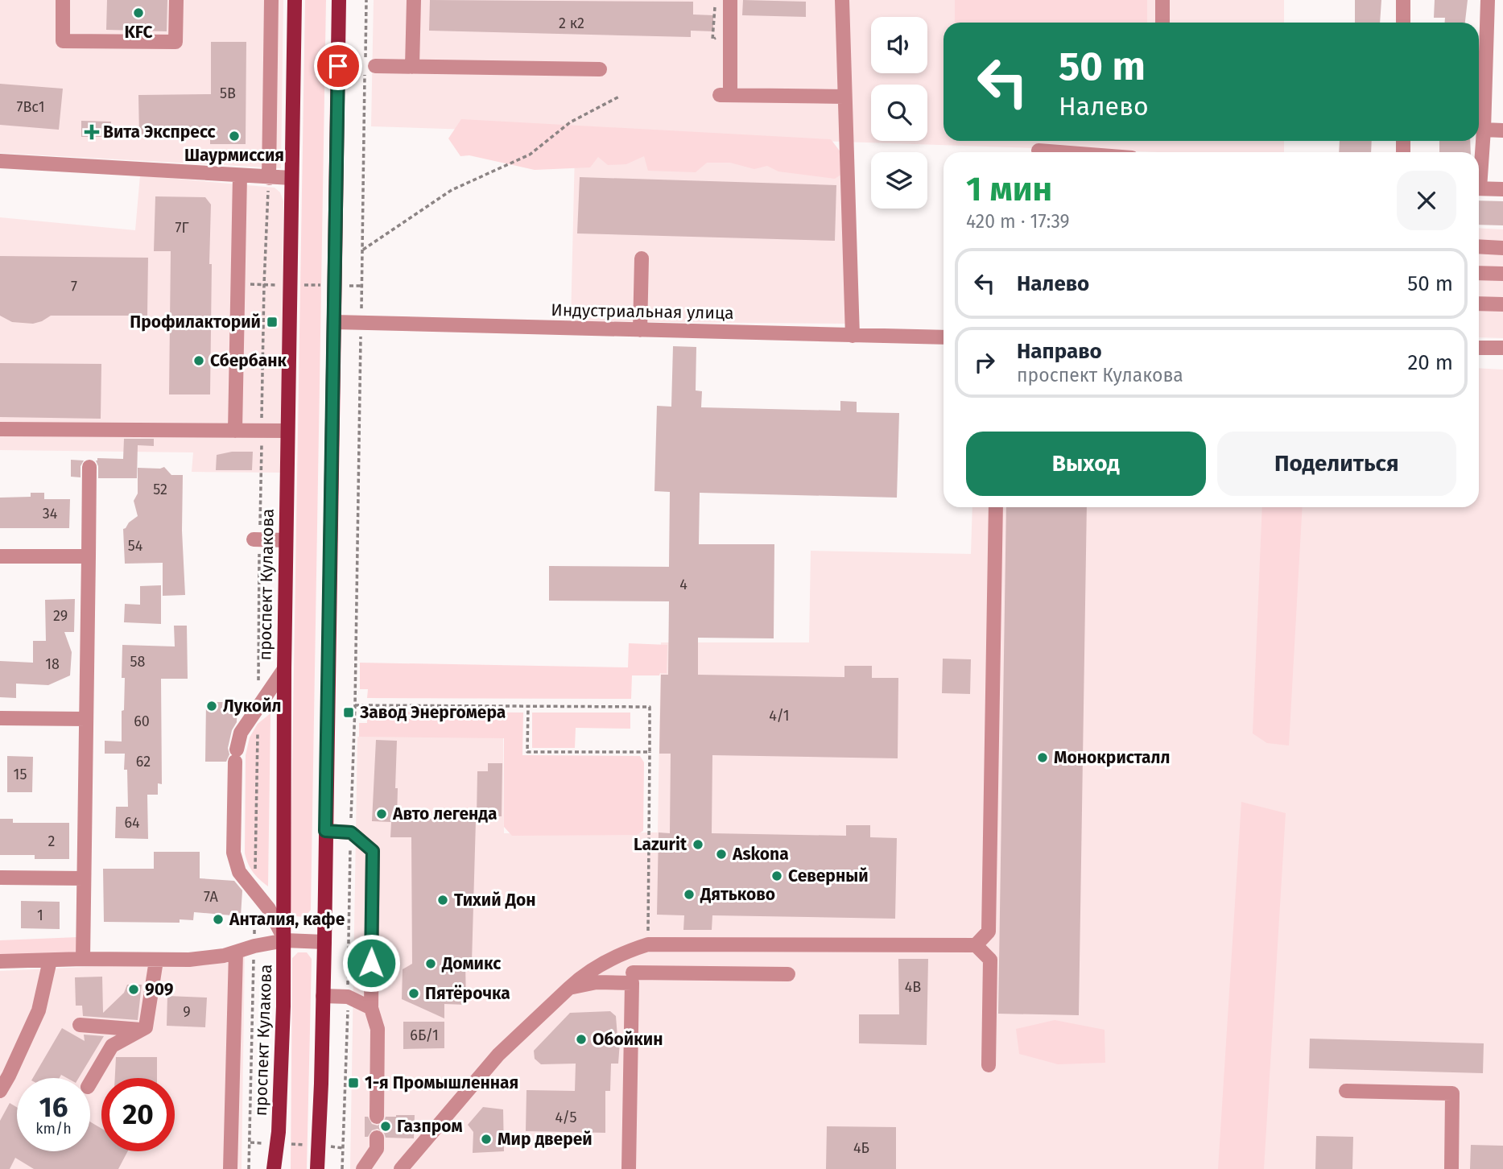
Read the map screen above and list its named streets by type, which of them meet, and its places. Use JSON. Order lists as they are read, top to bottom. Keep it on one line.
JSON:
{"streets":{"main road":["проспект Кулакова"],"street":["Индустриальная улица"]},"places":{"other":["KFC","Шаурмиссия","Сбербанк","Лукойл","Монокристалл","Авто легенда","Lazurit","Askona","Северный","Дятьково","Тихий Дон","Анталия, кафе","Домикс","909","Пятёрочка","Обойкин","Газпром","Мир дверей"],"health":["Вита Экспресс"],"transit":["Профилакторий","Завод Энергомера","1-я Промышленная"]},"house_numbers":["2 к2","5В","7Вс1","7Г","7","52","34","54","4","29","58","18","4/1","60","62","15","64","2","7А","1","4В","9","6Б/1","4/5","4Б"],"page":{"turn":["50 m","Налево"],"heading":["1 мин","420 m · 17:39"],"list":[{"name":"Налево","value":"50 m"},{"name":"Направо","note":"проспект Кулакова","value":"20 m"}],"buttons":["Выход","Поделиться"],"speed":"16 km/h","limit":"20"}}
